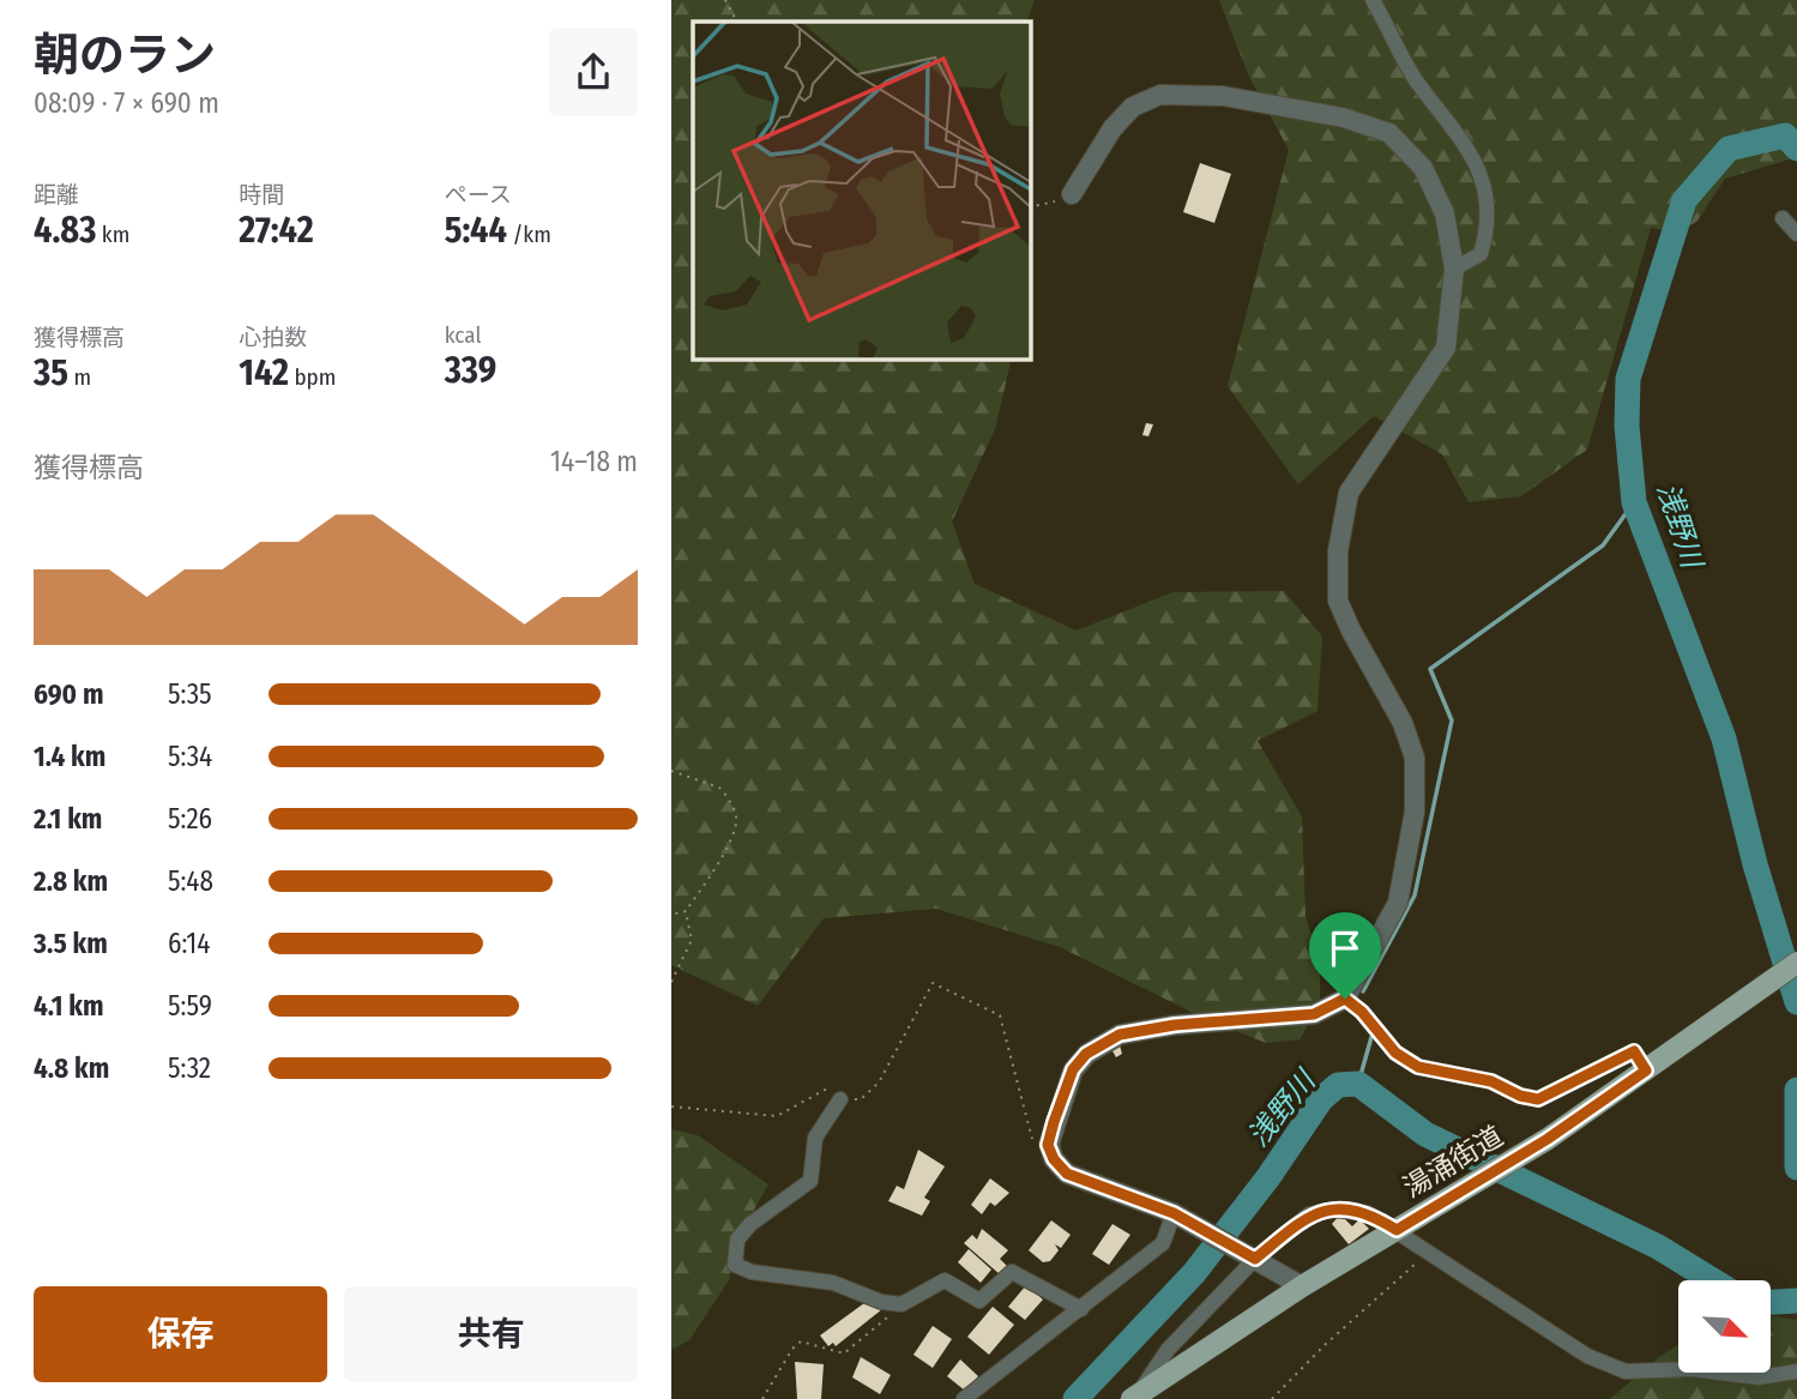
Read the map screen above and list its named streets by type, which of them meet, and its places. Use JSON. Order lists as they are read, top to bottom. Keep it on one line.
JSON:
{"streets":{"main road":["湯涌街道"]},"water":["浅野川"],"north":"bottom right","page":{"heading":["朝のラン","08:09 · 7 × 690 m"],"stats":[["距離","4.83 km"],["時間","27:42"],["ペース","5:44 /km"],["獲得標高","35 m"],["心拍数","142 bpm"],["kcal","339"]],"chart":["獲得標高","14–18 m"],"list":[{"name":"690 m","note":"5:35"},{"name":"1.4 km","note":"5:34"},{"name":"2.1 km","note":"5:26"},{"name":"2.8 km","note":"5:48"},{"name":"3.5 km","note":"6:14"},{"name":"4.1 km","note":"5:59"},{"name":"4.8 km","note":"5:32"}],"buttons":["保存","共有"]}}
